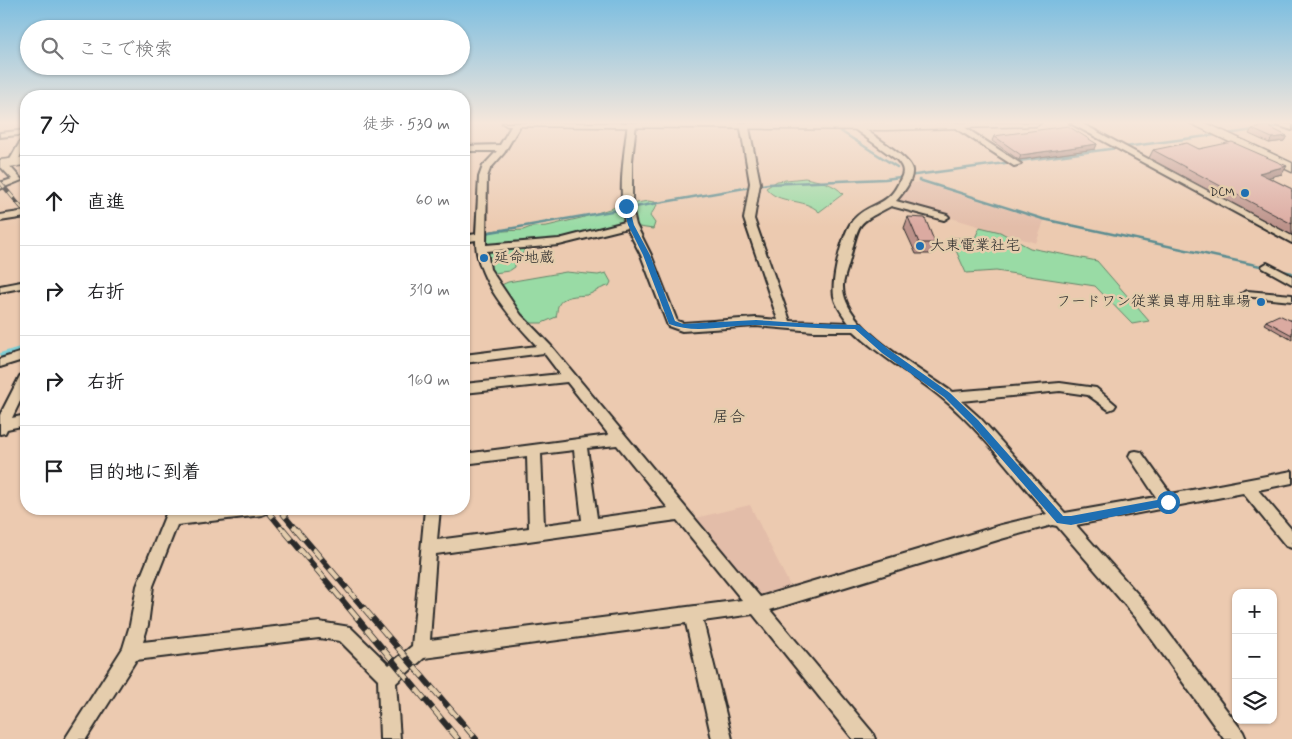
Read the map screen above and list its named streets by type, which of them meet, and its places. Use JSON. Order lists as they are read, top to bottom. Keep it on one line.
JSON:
{"districts":["居合"],"places":["DCM","大東電業社宅","延命地蔵","フードワン従業員専用駐車場"],"page":{"search":"ここで検索","heading":["7 分","徒歩 · 530 m"],"list":[["直進","60 m"],["右折","310 m"],["右折","160 m"],"目的地に到着"],"map_buttons":["+","−"]}}
